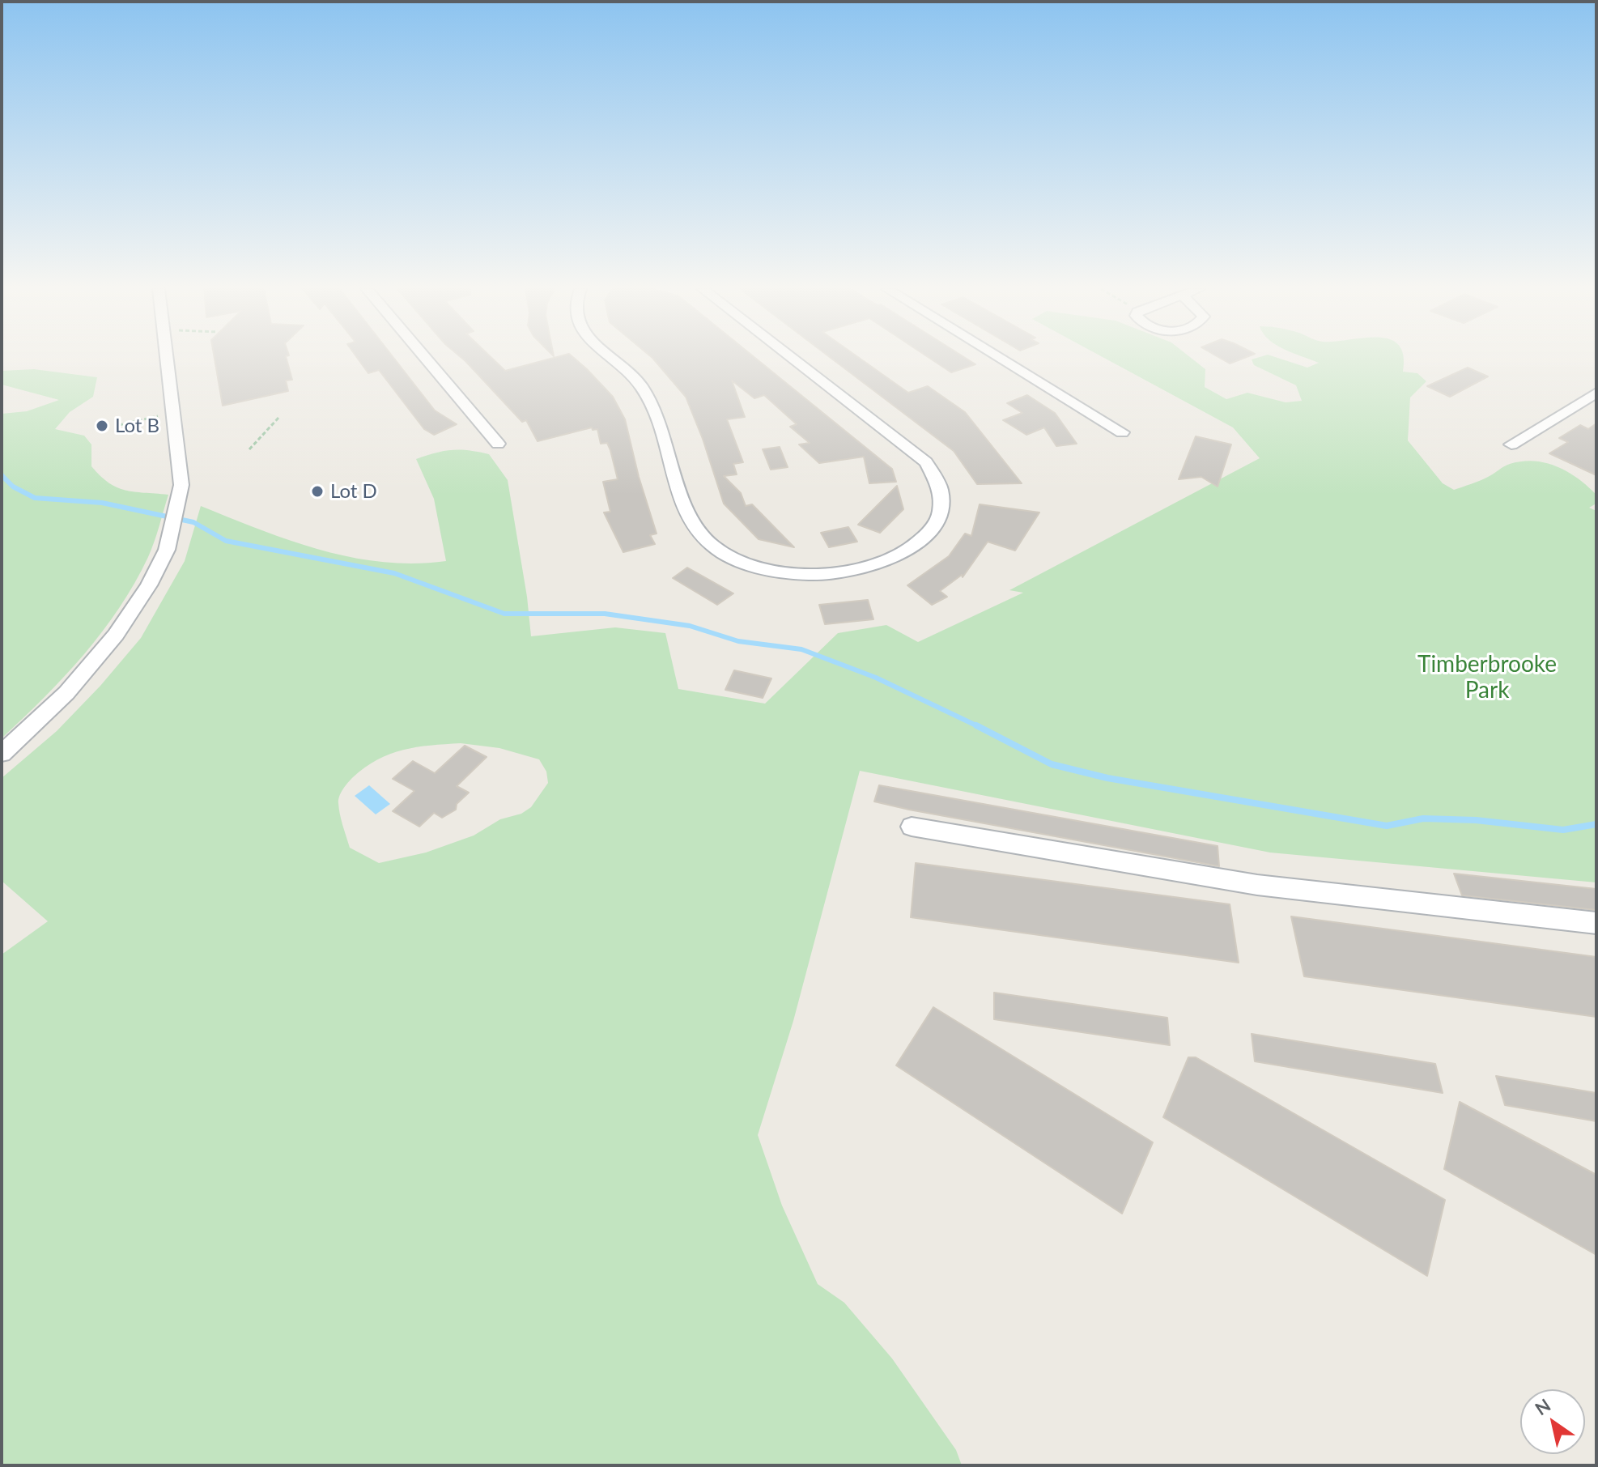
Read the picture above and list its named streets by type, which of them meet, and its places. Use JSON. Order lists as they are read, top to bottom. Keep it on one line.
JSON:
{"parks":["Timberbrooke Park"],"places":["Lot B","Lot D"],"north":"top left"}
